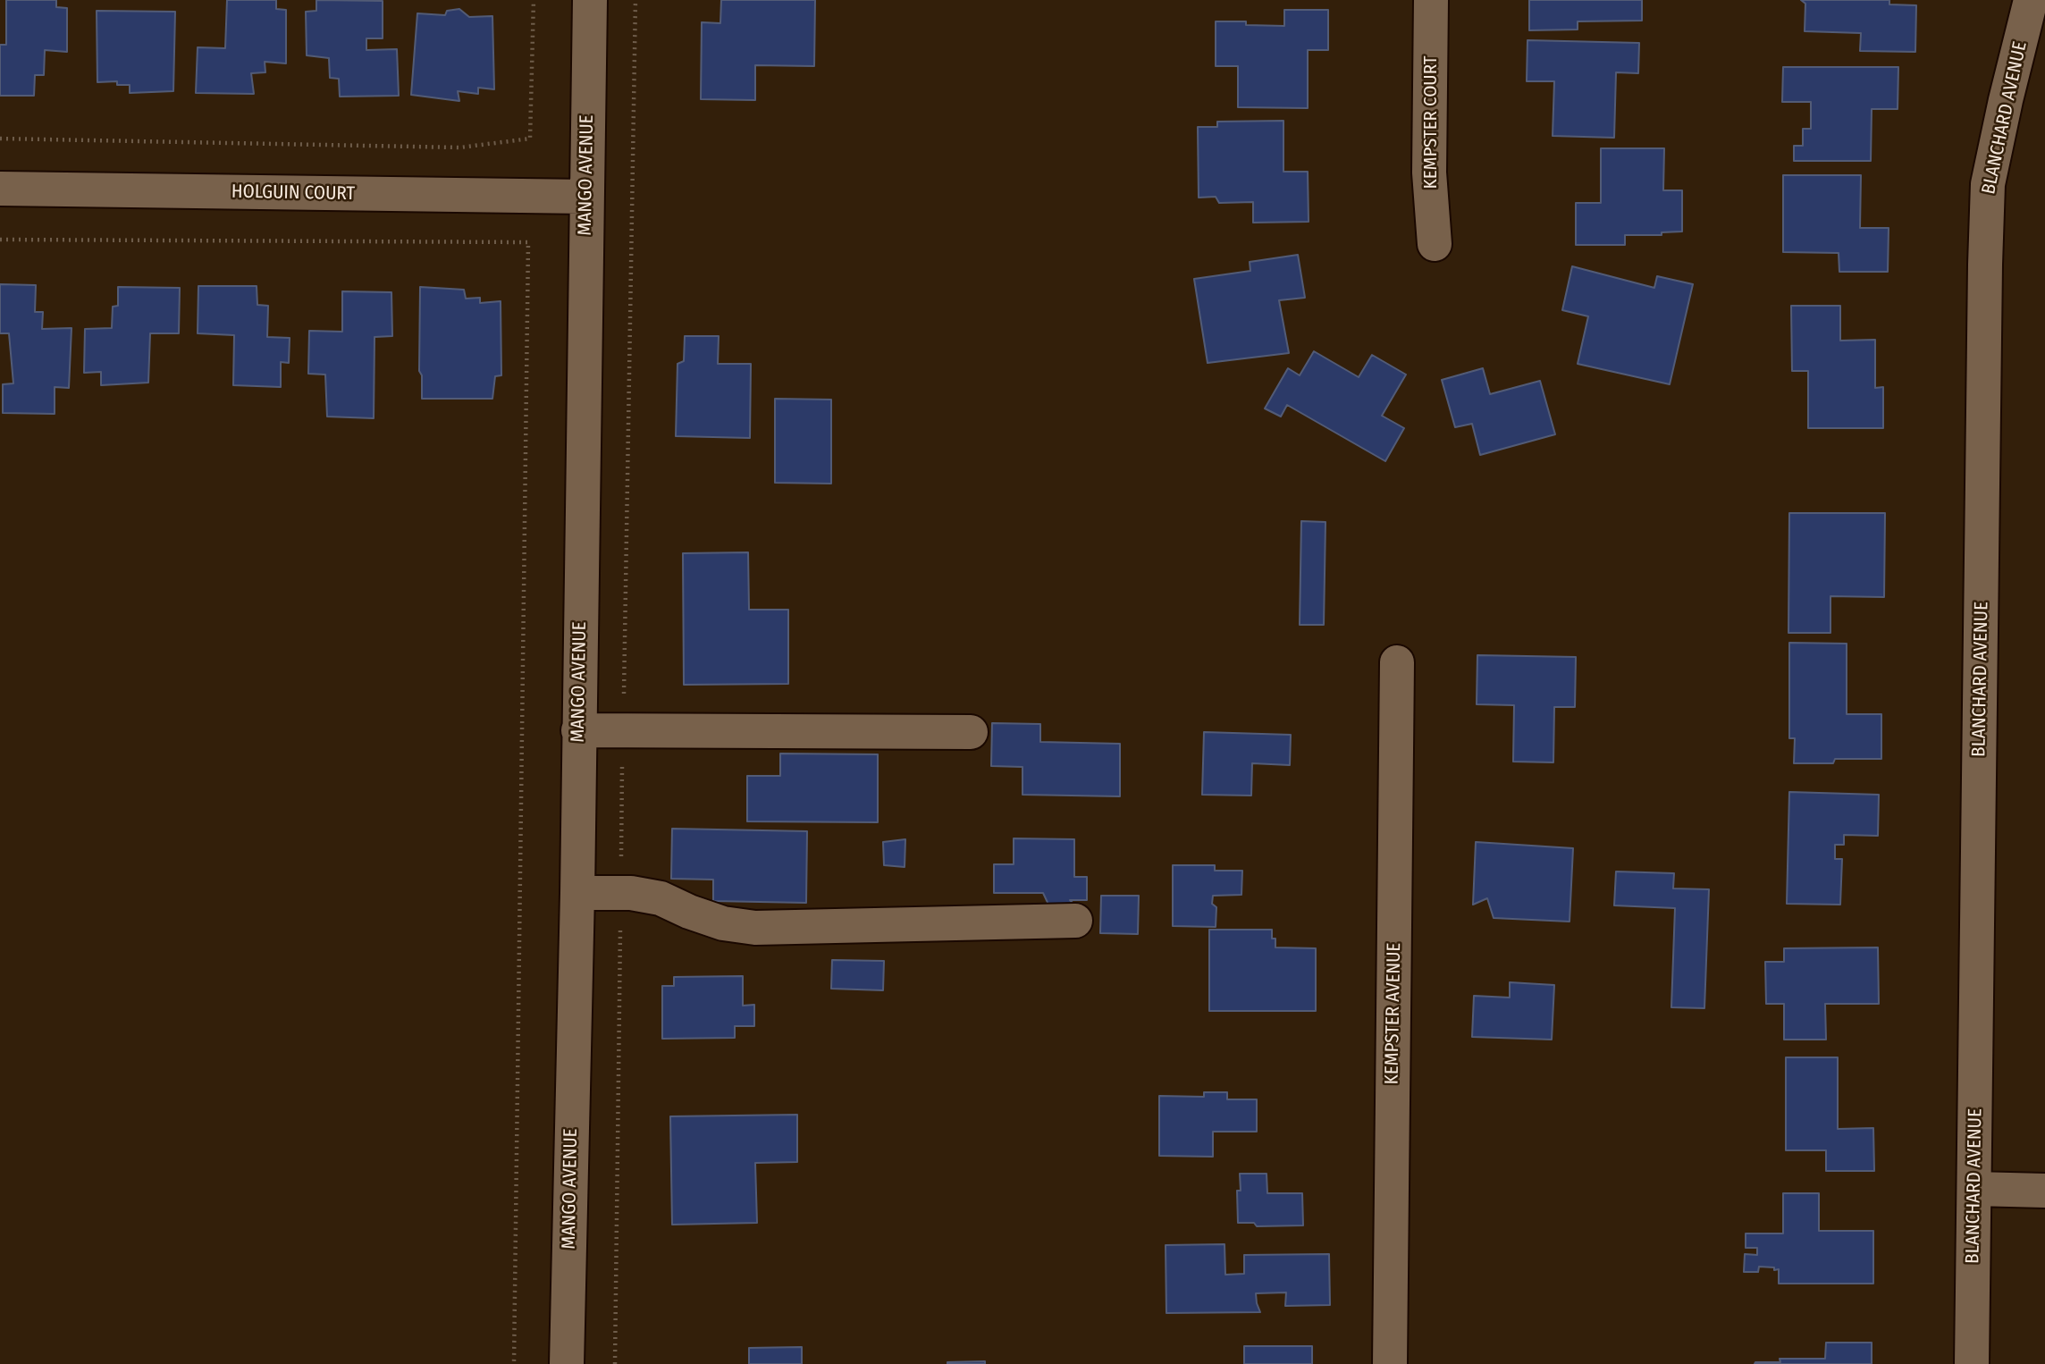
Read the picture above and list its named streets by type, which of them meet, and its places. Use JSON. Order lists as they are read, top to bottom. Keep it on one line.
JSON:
{"streets":{"street":["BLANCHARD AVENUE","KEMPSTER COURT","MANGO AVENUE","HOLGUIN COURT","KEMPSTER AVENUE"]},"crossings":[["MANGO AVENUE","HOLGUIN COURT"]]}
